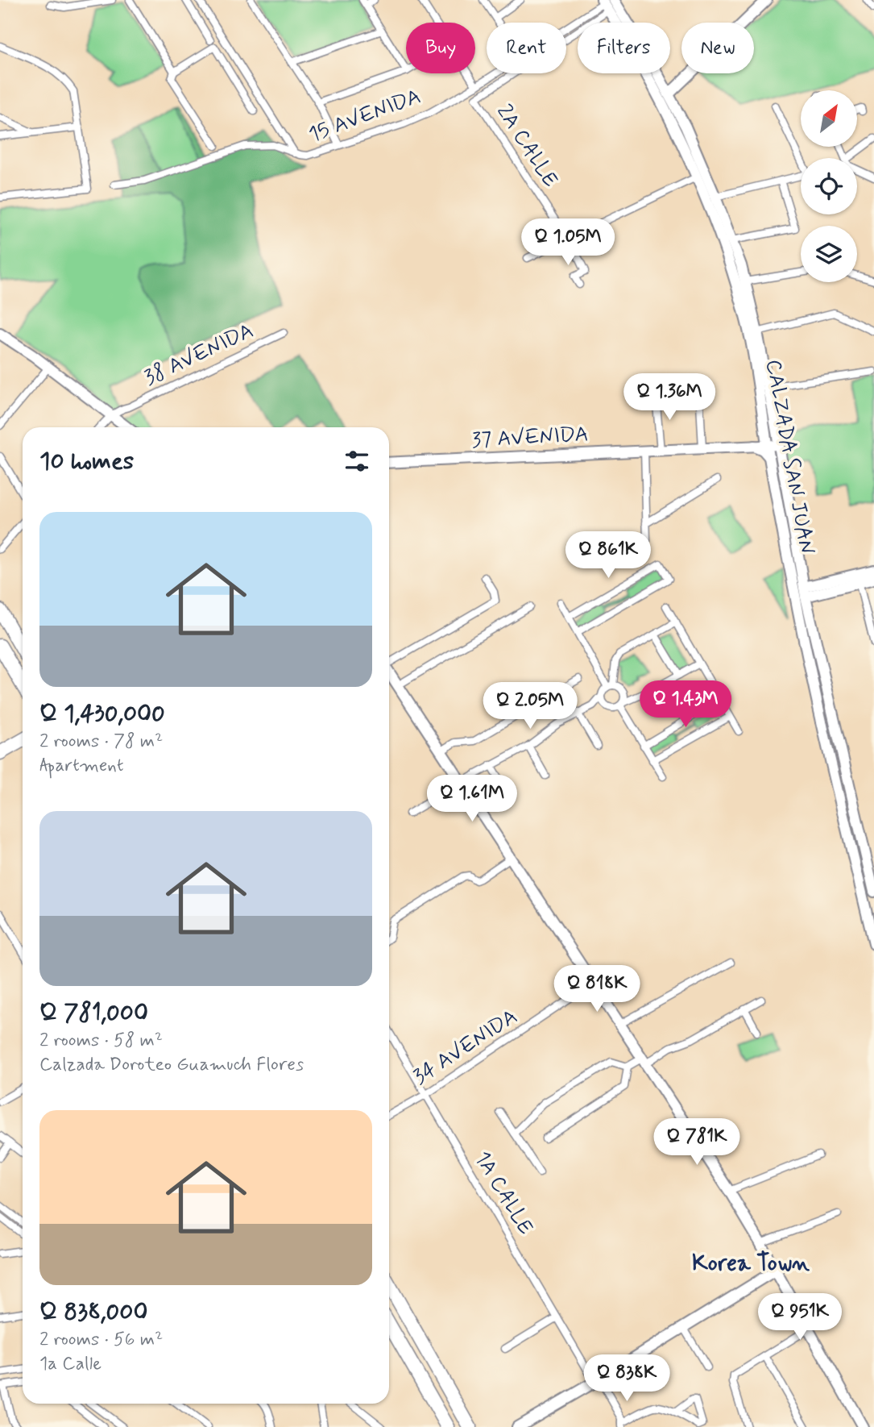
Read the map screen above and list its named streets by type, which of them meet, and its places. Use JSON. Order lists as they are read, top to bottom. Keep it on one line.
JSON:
{"streets":{"main road":["37 AVENIDA","CALZADA SAN JUAN"],"street":["15 AVENIDA","2A CALLE","38 AVENIDA","34 AVENIDA","1A CALLE"]},"crossings":[["15 AVENIDA","2A CALLE"],["15 AVENIDA","CALZADA SAN JUAN"],["2A CALLE","CALZADA SAN JUAN"],["37 AVENIDA","CALZADA SAN JUAN"],["34 AVENIDA","1A CALLE"]],"districts":["Korea Town"],"north":"top right","page":{"chip":["Buy","Rent","Filters","New"],"price":["Q 1.05M","Q 1.36M","Q 861K","Q 1.43M","Q 2.05M","Q 1.61M","Q 818K","Q 781K","Q 951K","Q 838K"],"heading":"10 homes","list":[{"name":"Q 1,430,000","note":"2 rooms · 78 m² · Apartment"},{"name":"Q 781,000","note":"2 rooms · 58 m² · Calzada Doroteo Guamuch Flores"},{"name":"Q 838,000","note":"2 rooms · 56 m² · 1a Calle"}]}}
